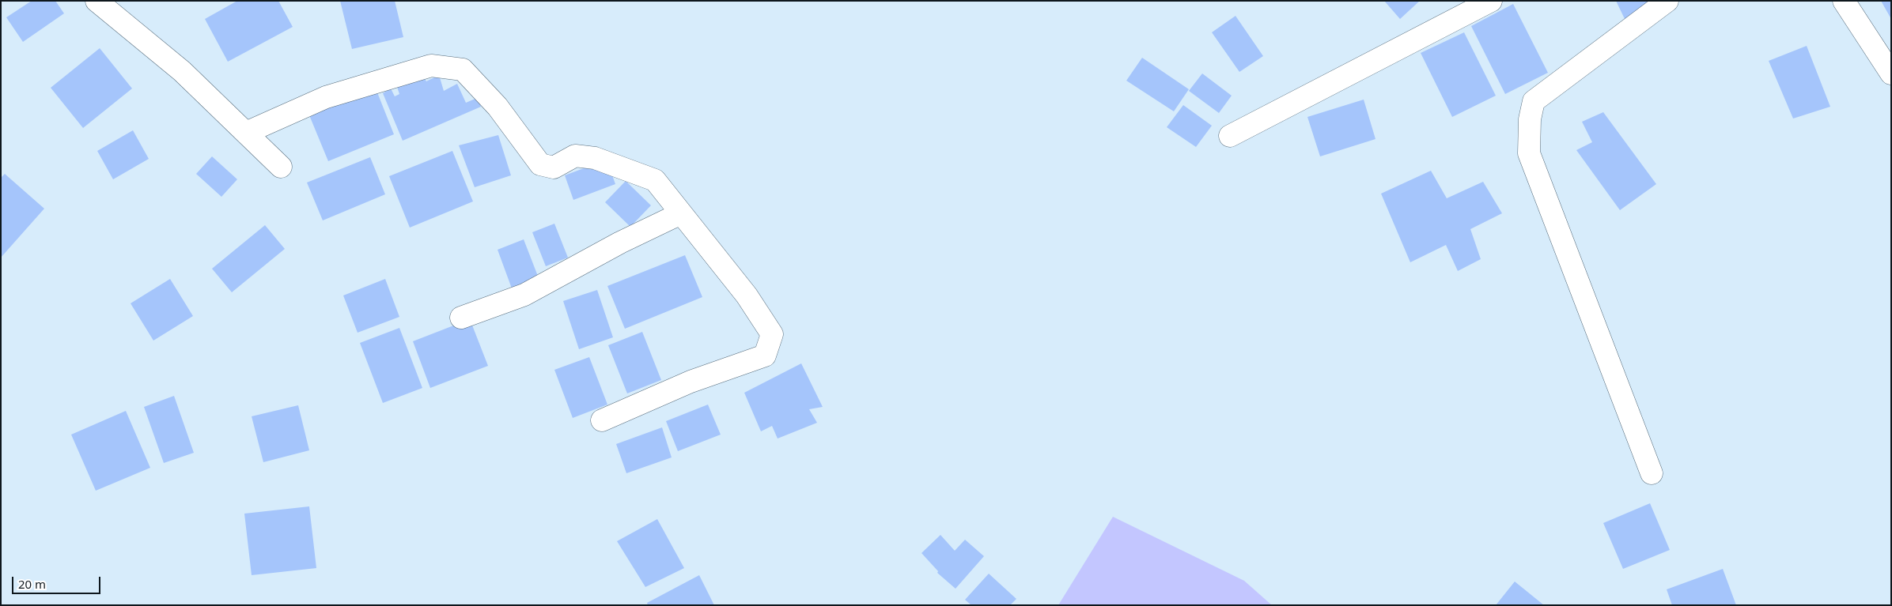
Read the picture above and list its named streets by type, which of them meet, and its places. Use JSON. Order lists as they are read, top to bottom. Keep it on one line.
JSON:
{"scale_bar":"20 m"}
